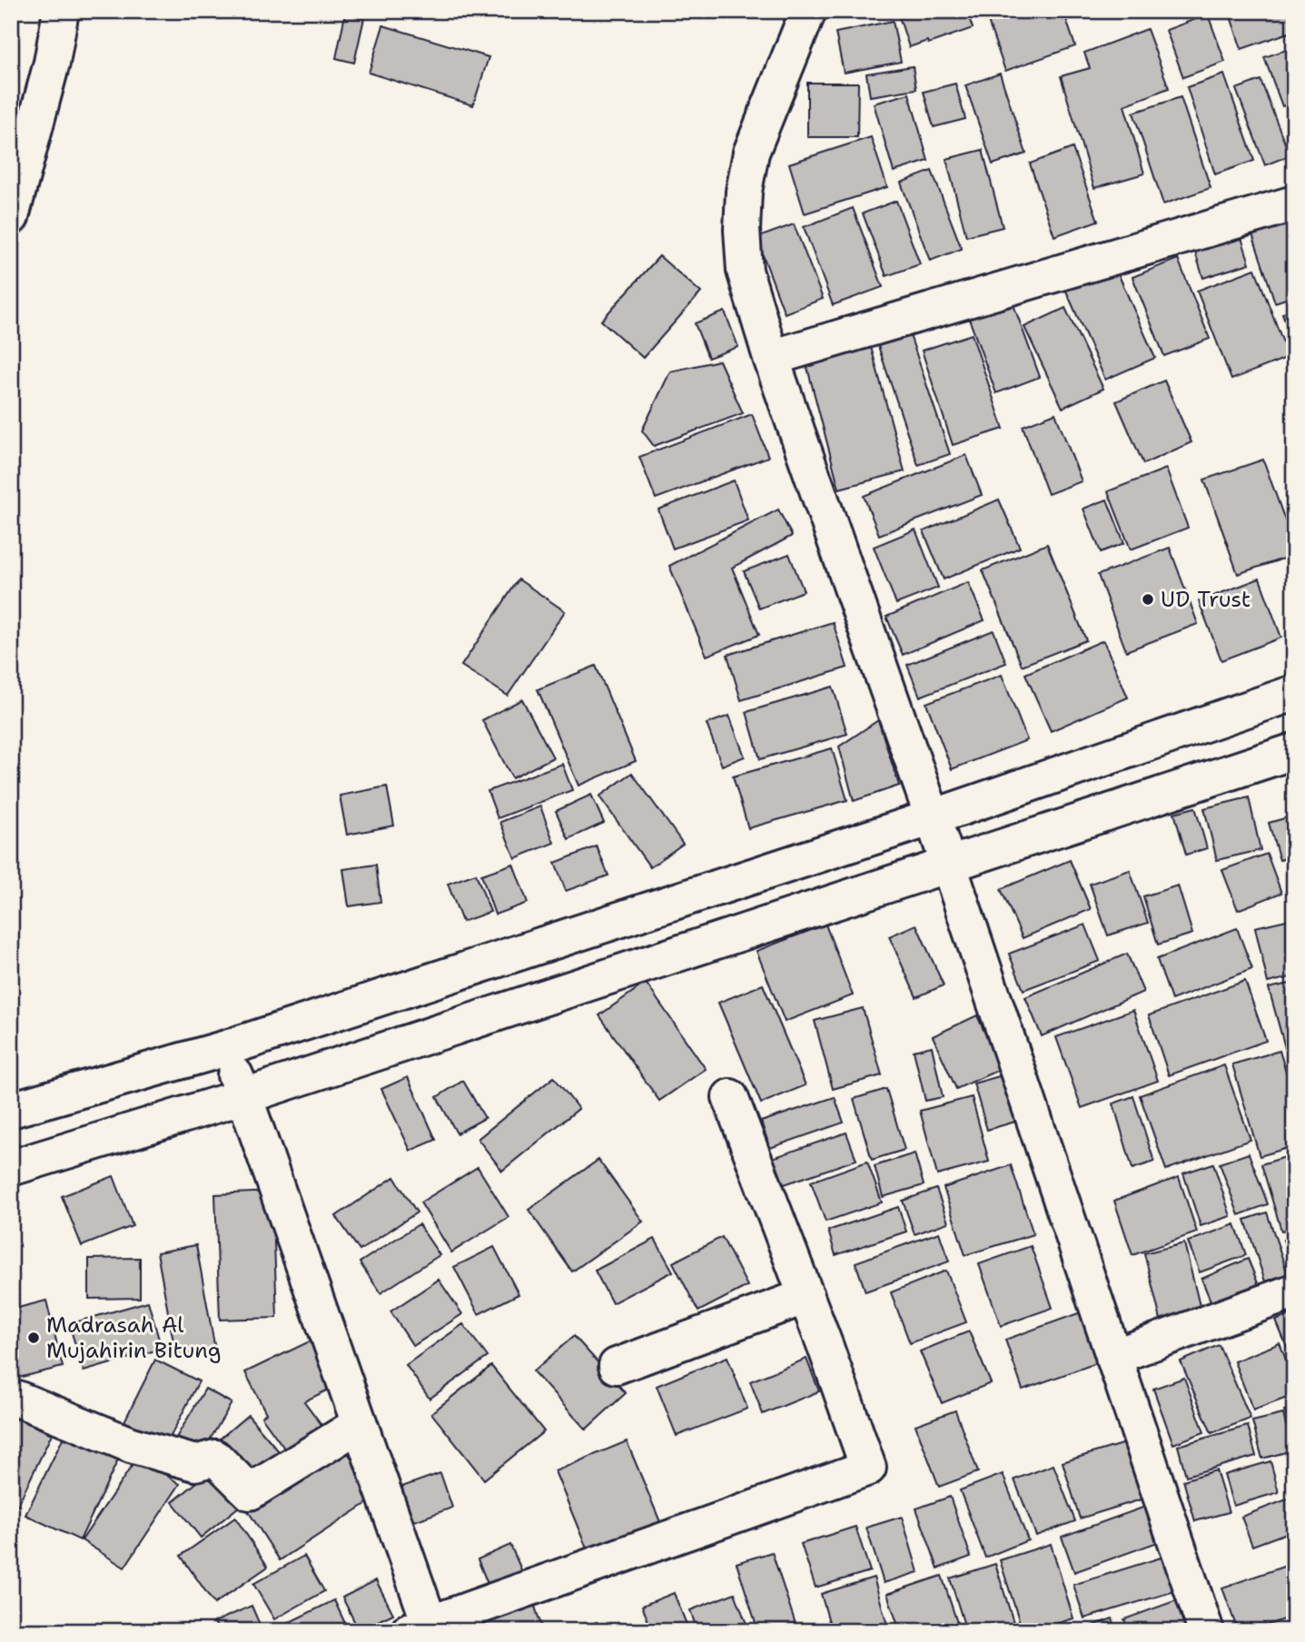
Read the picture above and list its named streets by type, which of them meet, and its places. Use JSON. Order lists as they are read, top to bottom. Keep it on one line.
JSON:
{"places":["UD Trust","Madrasah Al Mujahirin Bitung"]}
